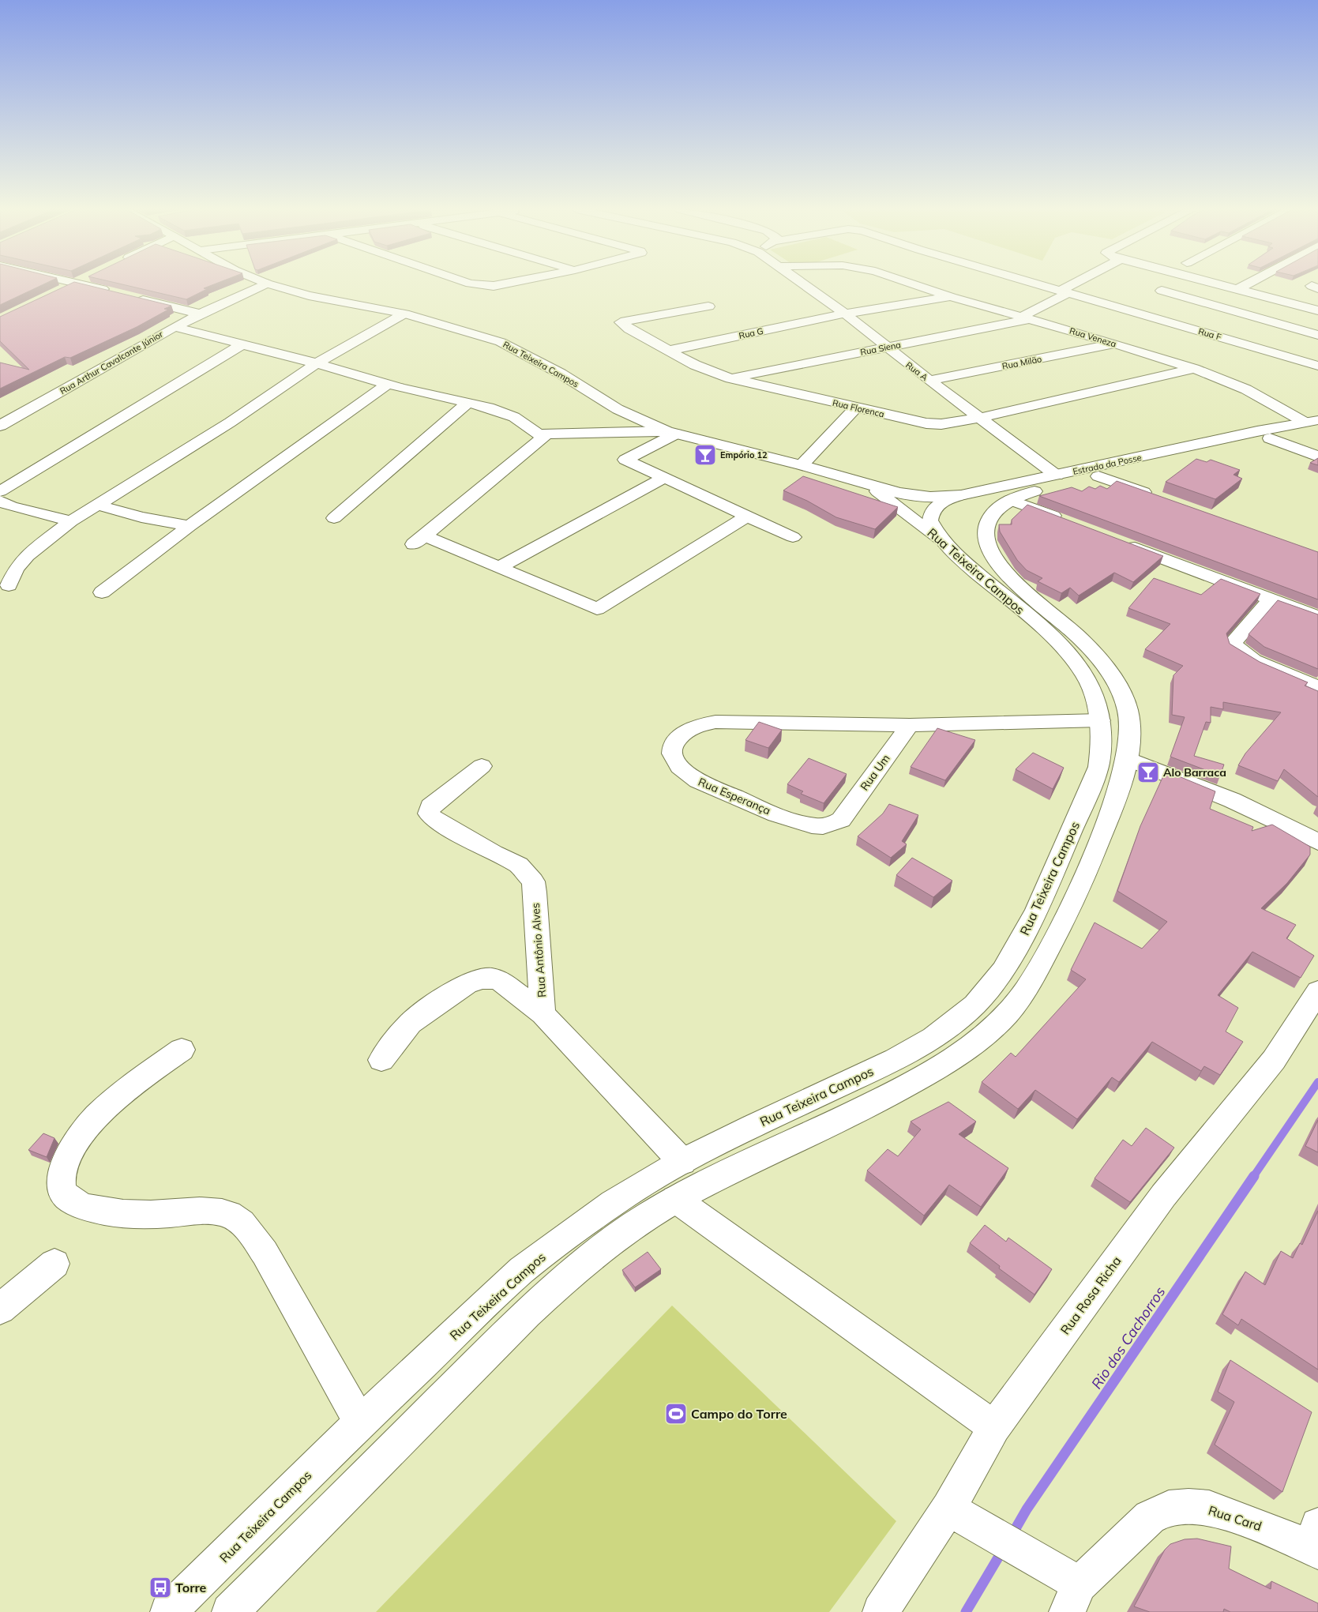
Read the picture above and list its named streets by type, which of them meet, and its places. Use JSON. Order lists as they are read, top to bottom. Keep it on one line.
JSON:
{"streets":{"street":["Rua G","Rua F","Rua Veneza","Rua Siena","Rua Arthur Cavalcante Júnior","Rua Milão","Rua Teixeira Campos","Rua A","Rua Florenca","Estrada da Posse","Rua Um","Rua Esperança","Rua Antônio Alves","Rua Rosa Richa","Rua Card"]},"crossings":[["Rua G","Rua Veneza"],["Rua G","Rua A"],["Rua G","Rua Florenca"],["Rua Veneza","Rua Siena"],["Rua Veneza","Rua Milão"],["Rua Veneza","Rua Florenca"],["Rua Veneza","Estrada da Posse"],["Rua Siena","Rua A"],["Rua Siena","Rua Florenca"],["Rua Milão","Rua A"],["Rua Teixeira Campos","Estrada da Posse"],["Rua Teixeira Campos","Rua Esperança"],["Rua A","Rua Florenca"],["Rua A","Estrada da Posse"],["Rua Um","Rua Esperança"]],"water":["Rio dos Cachorros"],"places":{"bar":["Empório 12","Alo Barraca"],"sports":["Campo do Torre"],"bus stop":["Torre"]}}
